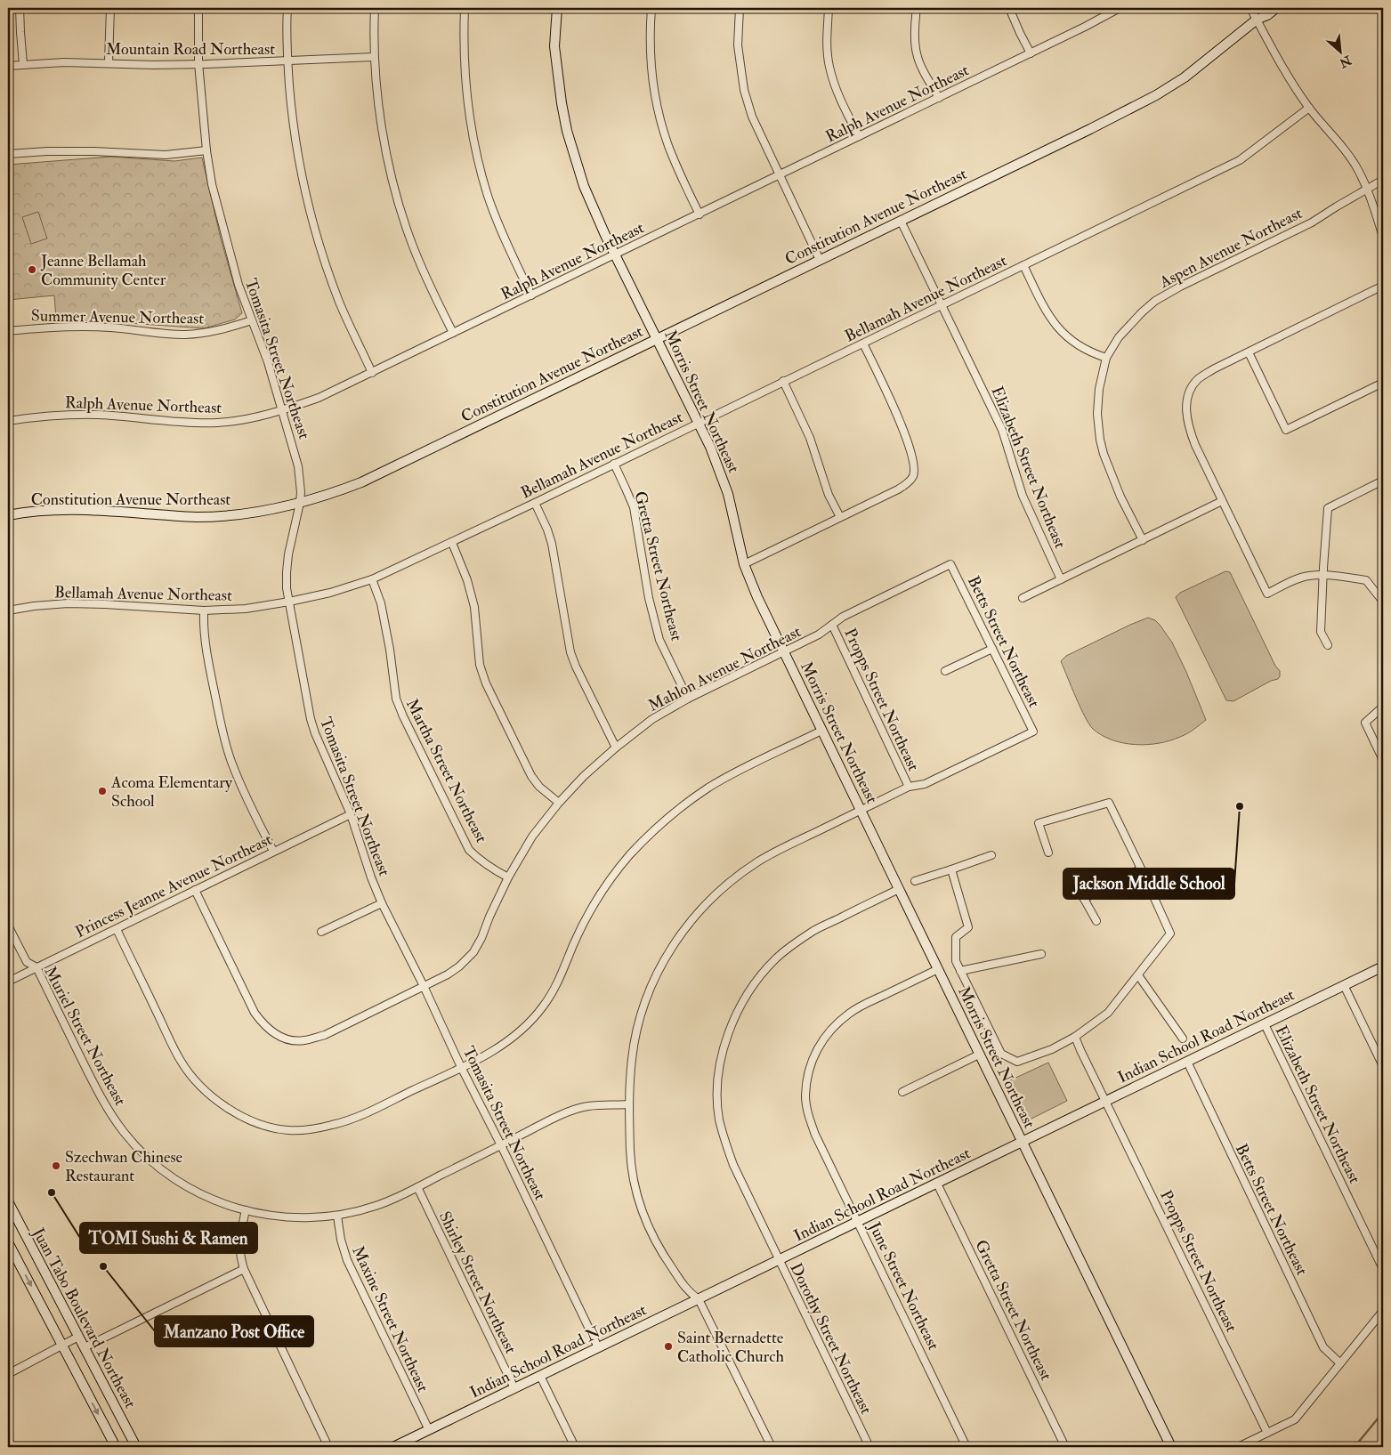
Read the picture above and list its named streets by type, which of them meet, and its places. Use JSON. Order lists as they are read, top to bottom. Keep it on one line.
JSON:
{"streets":{"street":["Mountain Road Northeast","Ralph Avenue Northeast","Constitution Avenue Northeast","Aspen Avenue Northeast","Bellamah Avenue Northeast","Summer Avenue Northeast","Tomasita Street Northeast","Morris Street Northeast","Elizabeth Street Northeast","Gretta Street Northeast","Betts Street Northeast","Mahlon Avenue Northeast","Propps Street Northeast","Martha Street Northeast","Princess Jeanne Avenue Northeast","Muriel Street Northeast","Indian School Road Northeast","Shirley Street Northeast","June Street Northeast","Juan Tabo Boulevard Northeast","Maxine Street Northeast","Dorothy Street Northeast"]},"crossings":[["Mountain Road Northeast","Tomasita Street Northeast"],["Ralph Avenue Northeast","Tomasita Street Northeast"],["Ralph Avenue Northeast","Morris Street Northeast"],["Constitution Avenue Northeast","Tomasita Street Northeast"],["Constitution Avenue Northeast","Morris Street Northeast"],["Constitution Avenue Northeast","Elizabeth Street Northeast"],["Bellamah Avenue Northeast","Tomasita Street Northeast"],["Bellamah Avenue Northeast","Morris Street Northeast"],["Bellamah Avenue Northeast","Elizabeth Street Northeast"],["Bellamah Avenue Northeast","Gretta Street Northeast"],["Bellamah Avenue Northeast","Martha Street Northeast"],["Summer Avenue Northeast","Tomasita Street Northeast"],["Tomasita Street Northeast","Mahlon Avenue Northeast"],["Tomasita Street Northeast","Princess Jeanne Avenue Northeast"],["Tomasita Street Northeast","Muriel Street Northeast"],["Tomasita Street Northeast","Indian School Road Northeast"],["Morris Street Northeast","Mahlon Avenue Northeast"],["Morris Street Northeast","Indian School Road Northeast"],["Morris Street Northeast","June Street Northeast"],["Morris Street Northeast","Dorothy Street Northeast"],["Elizabeth Street Northeast","Indian School Road Northeast"],["Gretta Street Northeast","Mahlon Avenue Northeast"],["Gretta Street Northeast","Indian School Road Northeast"],["Betts Street Northeast","Mahlon Avenue Northeast"],["Betts Street Northeast","Propps Street Northeast"],["Betts Street Northeast","Indian School Road Northeast"],["Mahlon Avenue Northeast","Propps Street Northeast"],["Mahlon Avenue Northeast","Martha Street Northeast"],["Mahlon Avenue Northeast","Princess Jeanne Avenue Northeast"],["Propps Street Northeast","Indian School Road Northeast"],["Princess Jeanne Avenue Northeast","Muriel Street Northeast"],["Muriel Street Northeast","Shirley Street Northeast"],["Muriel Street Northeast","Maxine Street Northeast"],["Indian School Road Northeast","Shirley Street Northeast"],["Indian School Road Northeast","June Street Northeast"],["Indian School Road Northeast","Maxine Street Northeast"],["Indian School Road Northeast","Dorothy Street Northeast"]],"places":["Jeanne Bellamah Community Center","Acoma Elementary School","Jackson Middle School","Szechwan Chinese Restaurant","TOMI Sushi & Ramen","Manzano Post Office","Saint Bernadette Catholic Church"],"north":"bottom right"}
